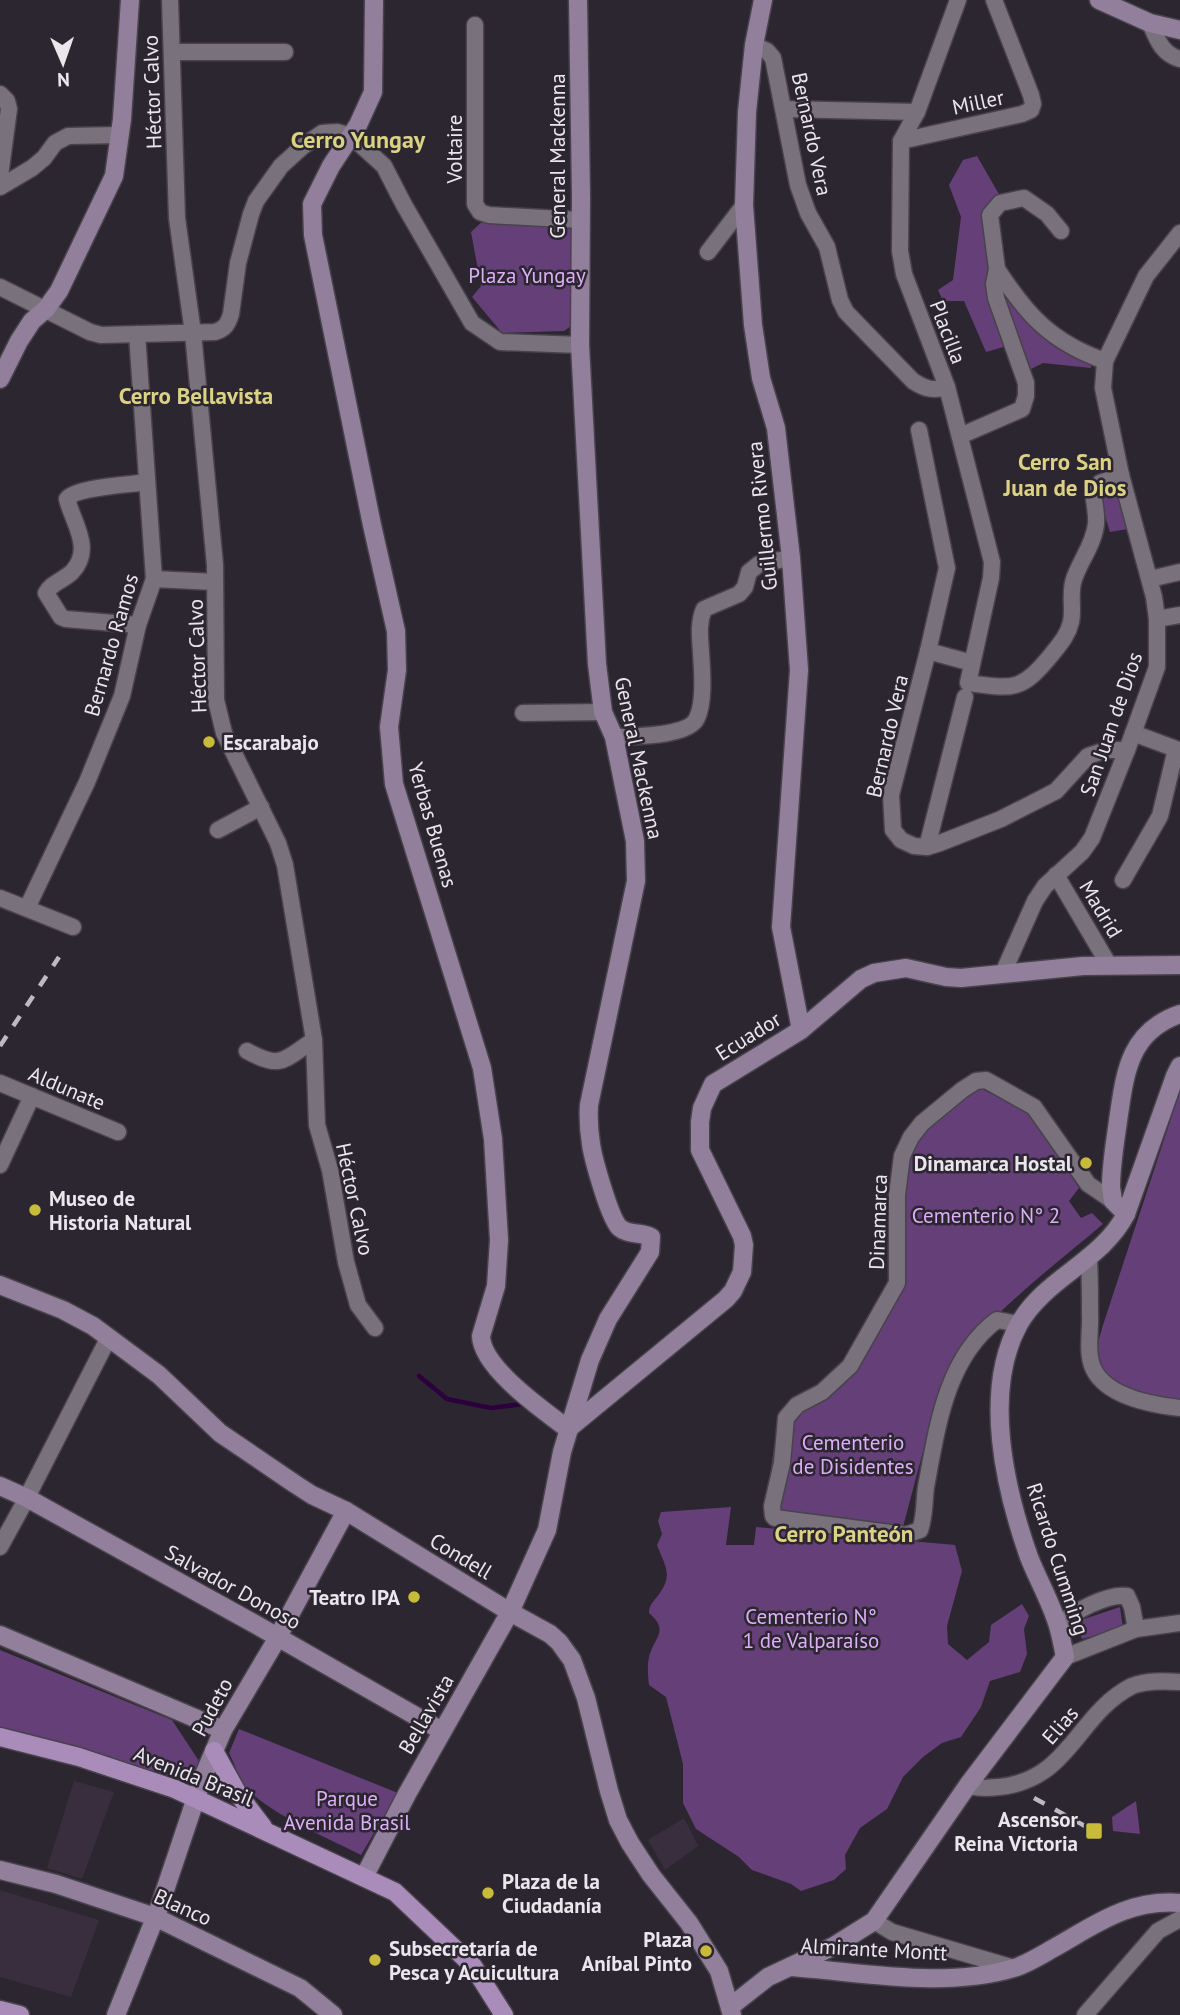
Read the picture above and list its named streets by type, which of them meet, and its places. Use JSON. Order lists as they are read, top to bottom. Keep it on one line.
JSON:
{"streets":{"main road":["General Mackenna","Guillermo Rivera","Yerbas Buenas","Ecuador","Condell","Ricardo Cumming","Salvador Donoso","Pudeto","Bellavista","Avenida Brasil","Blanco","Almirante Montt"],"street":["Héctor Calvo","Miller","Bernardo Vera","Voltaire","Placilla","Bernardo Ramos","San Juan de Dios","Madrid","Aldunate","Dinamarca","Elias"]},"crossings":[["Miller","Placilla"],["Bernardo Vera","Placilla"],["Bernardo Vera","Guillermo Rivera"],["Voltaire","General Mackenna"],["General Mackenna","Yerbas Buenas"],["General Mackenna","Ecuador"],["General Mackenna","Bellavista"],["Guillermo Rivera","Ecuador"],["San Juan de Dios","Madrid"],["San Juan de Dios","Ecuador"],["Yerbas Buenas","Ecuador"],["Yerbas Buenas","Bellavista"],["Madrid","Ecuador"],["Ecuador","Bellavista"],["Dinamarca","Ricardo Cumming"],["Condell","Pudeto"],["Condell","Bellavista"],["Condell","Almirante Montt"],["Ricardo Cumming","Elias"],["Ricardo Cumming","Almirante Montt"],["Salvador Donoso","Pudeto"],["Salvador Donoso","Bellavista"],["Pudeto","Avenida Brasil"],["Pudeto","Blanco"],["Bellavista","Avenida Brasil"]],"districts":["Cerro Yungay","Cerro Bellavista","Cerro San Juan de Dios","Cerro Panteón"],"parks":["Plaza Yungay","Cementerio N° 2","Cementerio de Disidentes","Cementerio N° 1 de Valparaíso","Parque Avenida Brasil"],"places":{"other":["Escarabajo","Dinamarca Hostal","Museo de Historia Natural","Teatro IPA","Plaza de la Ciudadanía","Plaza Aníbal Pinto","Subsecretaría de Pesca y Acuicultura"],"transit":["Ascensor Reina Victoria"]},"north":"bottom"}
